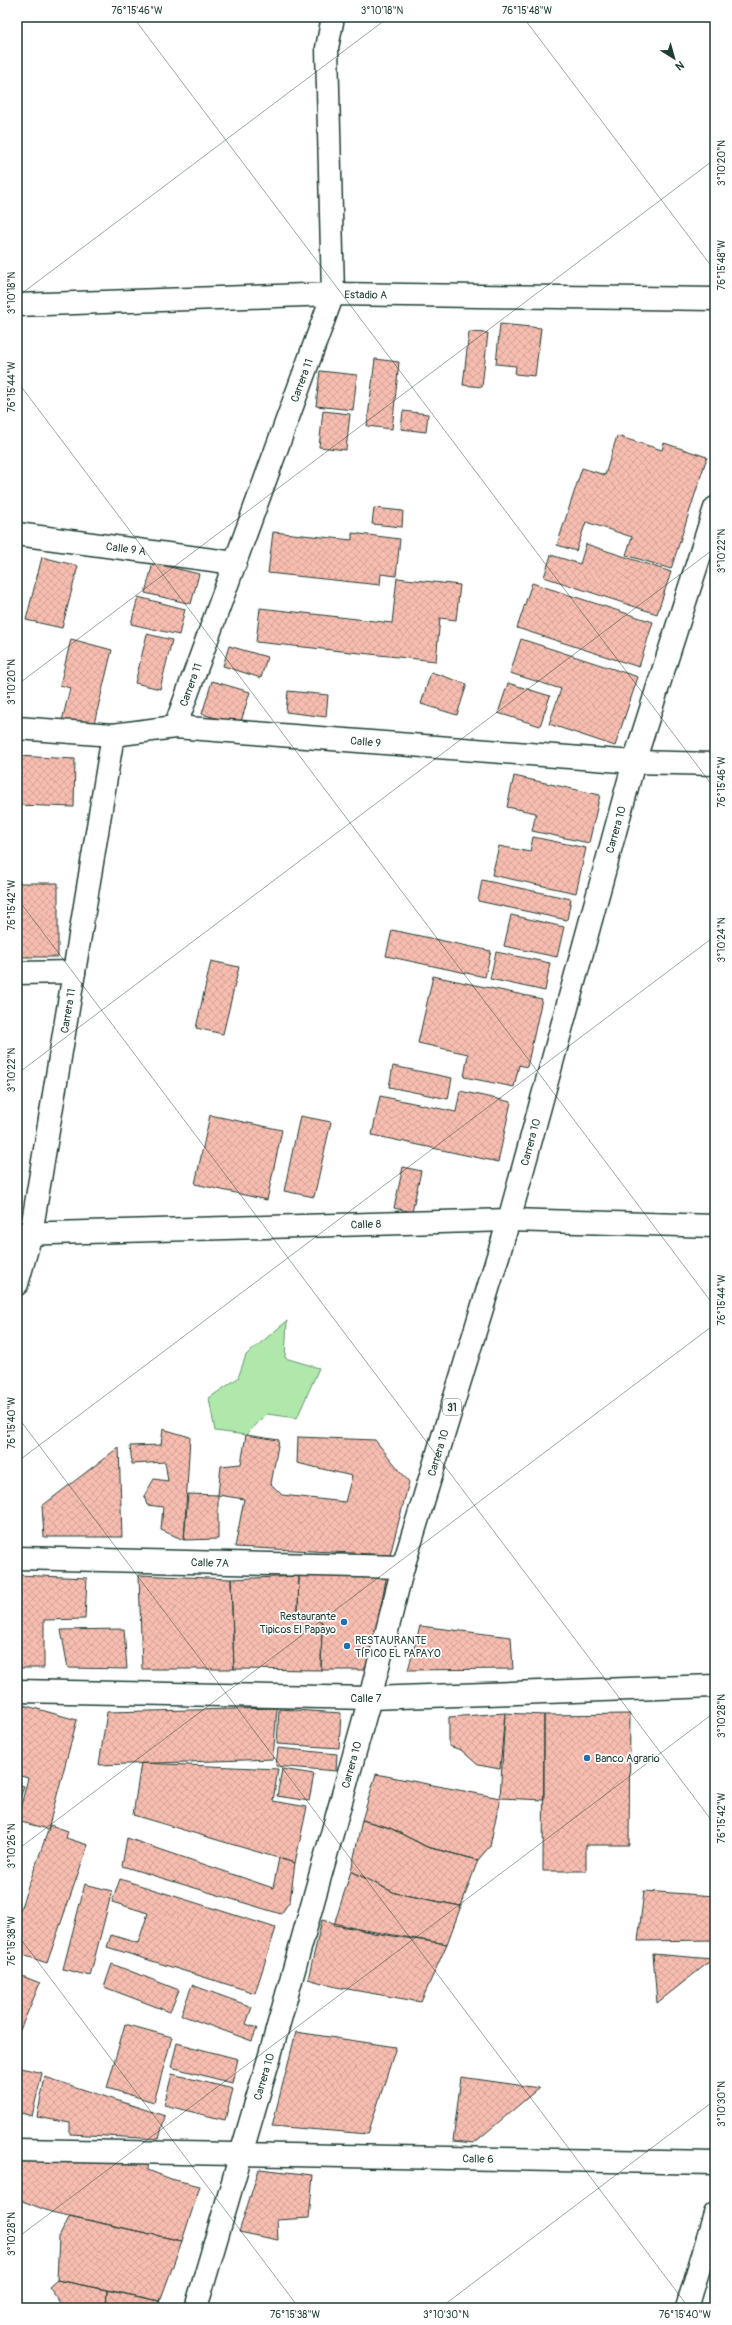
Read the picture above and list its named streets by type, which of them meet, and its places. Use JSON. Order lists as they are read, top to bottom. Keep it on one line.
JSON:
{"streets":{"street":["Estadio A","Carrera 11","Calle 9 A","Calle 9","Carrera 10","Calle 8","31","Calle 7A","Calle 7","Calle 6"]},"crossings":[["Estadio A","Carrera 11"],["Carrera 11","Calle 9 A"],["Carrera 11","Calle 9"],["Carrera 11","Calle 8"],["Calle 9","Carrera 10"],["Carrera 10","Calle 8"],["Carrera 10","Calle 7A"],["Carrera 10","Calle 7"],["Carrera 10","Calle 6"]],"places":["Restaurante Tipicos El Papayo","RESTAURANTE TÍPICO EL PAPAYO","Banco Agrario"],"north":"bottom right","coordinates":["76°15'46\"W","3°10'18\"N","76°15'48\"W","3°10'20\"N","76°15'44\"W","3°10'22\"N","76°15'42\"W","3°10'24\"N","76°15'40\"W","3°10'28\"N","3°10'26\"N","76°15'38\"W","3°10'30\"N"]}
